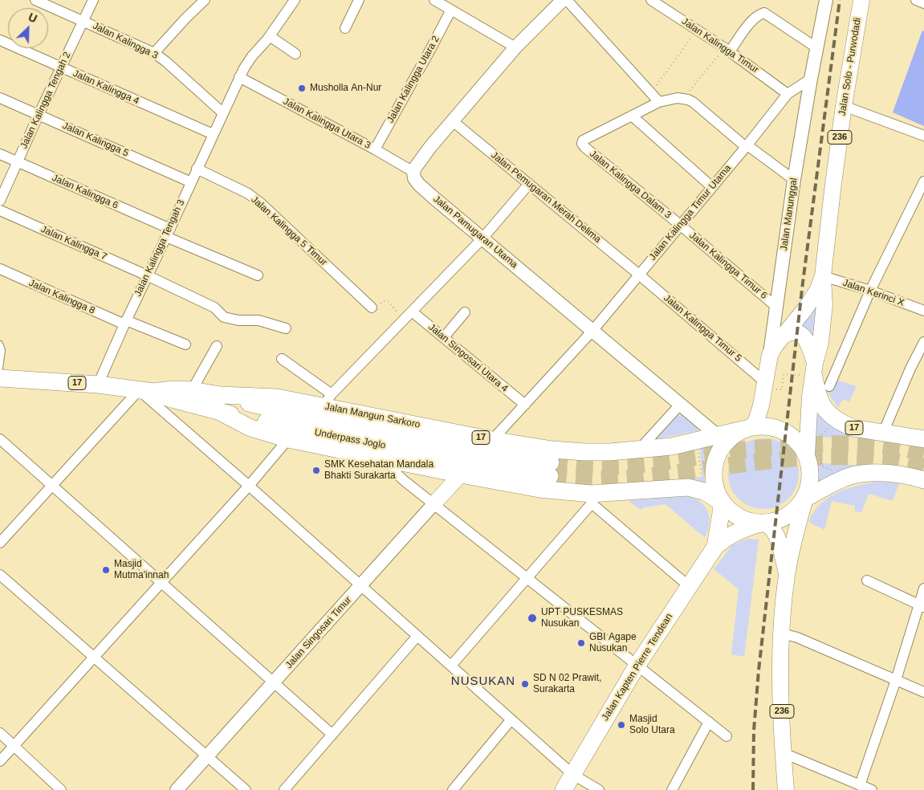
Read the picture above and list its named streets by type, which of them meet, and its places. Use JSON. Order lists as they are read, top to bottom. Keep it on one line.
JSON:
{"streets":{"highway":["17","Jalan Mangun Sarkoro","Underpass Joglo","Jalan Kapten Pierre Tendean"],"main road":["Jalan Solo - Purwodadi","236","Jalan Manunggal","Jalan Singosari Timur"],"street":["Jalan Kalingga 3","Jalan Kalingga Timur","Jalan Kalingga Utara 2","Jalan Kalingga 4","Jalan Kalingga Tengah 2","Jalan Kalingga Utara 3","Jalan Kalingga 5","Jalan Kalingga Dalam 3","Jalan Kalingga 6","Jalan Pemugaran Merah Delima","Jalan Kalingga Timur Utama","Jalan Kalingga 5 Timur","Jalan Pamugaran Utama","Jalan Kalingga 7","Jalan Kalingga Tengah 3","Jalan Kalingga Timur 6","Jalan Kerinci X","Jalan Kalingga 8","Jalan Kalingga Timur 5","Jalan Singosari Utara 4"]},"crossings":[["Jalan Kalingga 3","Jalan Kalingga Tengah 2"],["Jalan Kalingga 3","Jalan Kalingga Tengah 3"],["Jalan Kalingga Timur","Jalan Kalingga Timur Utama"],["Jalan Solo - Purwodadi","236"],["Jalan Solo - Purwodadi","Jalan Manunggal"],["Jalan Solo - Purwodadi","Jalan Kerinci X"],["Jalan Solo - Purwodadi","17"],["Jalan Solo - Purwodadi","Jalan Mangun Sarkoro"],["Jalan Solo - Purwodadi","Jalan Kapten Pierre Tendean"],["Jalan Kalingga Utara 2","Jalan Kalingga Utara 3"],["Jalan Kalingga 4","Jalan Kalingga Tengah 2"],["Jalan Kalingga 4","Jalan Kalingga Tengah 3"],["Jalan Kalingga Tengah 2","Jalan Kalingga 5"],["Jalan Kalingga Tengah 2","Jalan Kalingga 6"],["Jalan Kalingga Utara 3","Jalan Pamugaran Utama"],["Jalan Kalingga Utara 3","Jalan Kalingga Tengah 3"],["236","Jalan Manunggal"],["236","17"],["236","Jalan Mangun Sarkoro"],["236","Jalan Kapten Pierre Tendean"],["Jalan Kalingga 5","Jalan Kalingga Tengah 3"],["Jalan Kalingga Dalam 3","Jalan Kalingga Timur Utama"],["Jalan Kalingga Dalam 3","Jalan Kalingga Timur 6"],["Jalan Kalingga 6","Jalan Kalingga Tengah 3"],["Jalan Pemugaran Merah Delima","Jalan Kalingga Timur Utama"],["Jalan Pemugaran Merah Delima","Jalan Kalingga Timur 5"],["Jalan Kalingga Timur Utama","Jalan Manunggal"],["Jalan Kalingga Timur Utama","Jalan Pamugaran Utama"],["Jalan Kalingga Timur Utama","Jalan Kalingga Timur 6"],["Jalan Kalingga Timur Utama","Jalan Kalingga Timur 5"],["Jalan Kalingga Timur Utama","Jalan Singosari Utara 4"],["Jalan Kalingga Timur Utama","Jalan Mangun Sarkoro"],["Jalan Manunggal","Jalan Kalingga Timur 6"],["Jalan Manunggal","Jalan Kalingga Timur 5"],["Jalan Manunggal","17"],["Jalan Manunggal","Jalan Mangun Sarkoro"],["Jalan Manunggal","Jalan Kapten Pierre Tendean"],["Jalan Kalingga 5 Timur","Jalan Kalingga Tengah 3"],["Jalan Pamugaran Utama","Jalan Mangun Sarkoro"],["Jalan Kalingga 7","Jalan Kalingga Tengah 3"],["Jalan Kalingga Tengah 3","Jalan Kalingga 8"],["Jalan Kalingga Tengah 3","Jalan Mangun Sarkoro"],["17","Jalan Mangun Sarkoro"],["17","Jalan Kapten Pierre Tendean"],["Jalan Mangun Sarkoro","Underpass Joglo"],["Jalan Mangun Sarkoro","Jalan Singosari Timur"],["Jalan Mangun Sarkoro","Jalan Kapten Pierre Tendean"]],"districts":["NUSUKAN"],"places":["Musholla An-Nur","SMK Kesehatan Mandala Bhakti Surakarta","Masjid Mutma'innah","UPT PUSKESMAS Nusukan","GBI Agape Nusukan","SD N 02 Prawit, Surakarta","Masjid Solo Utara"],"north":"top right"}
